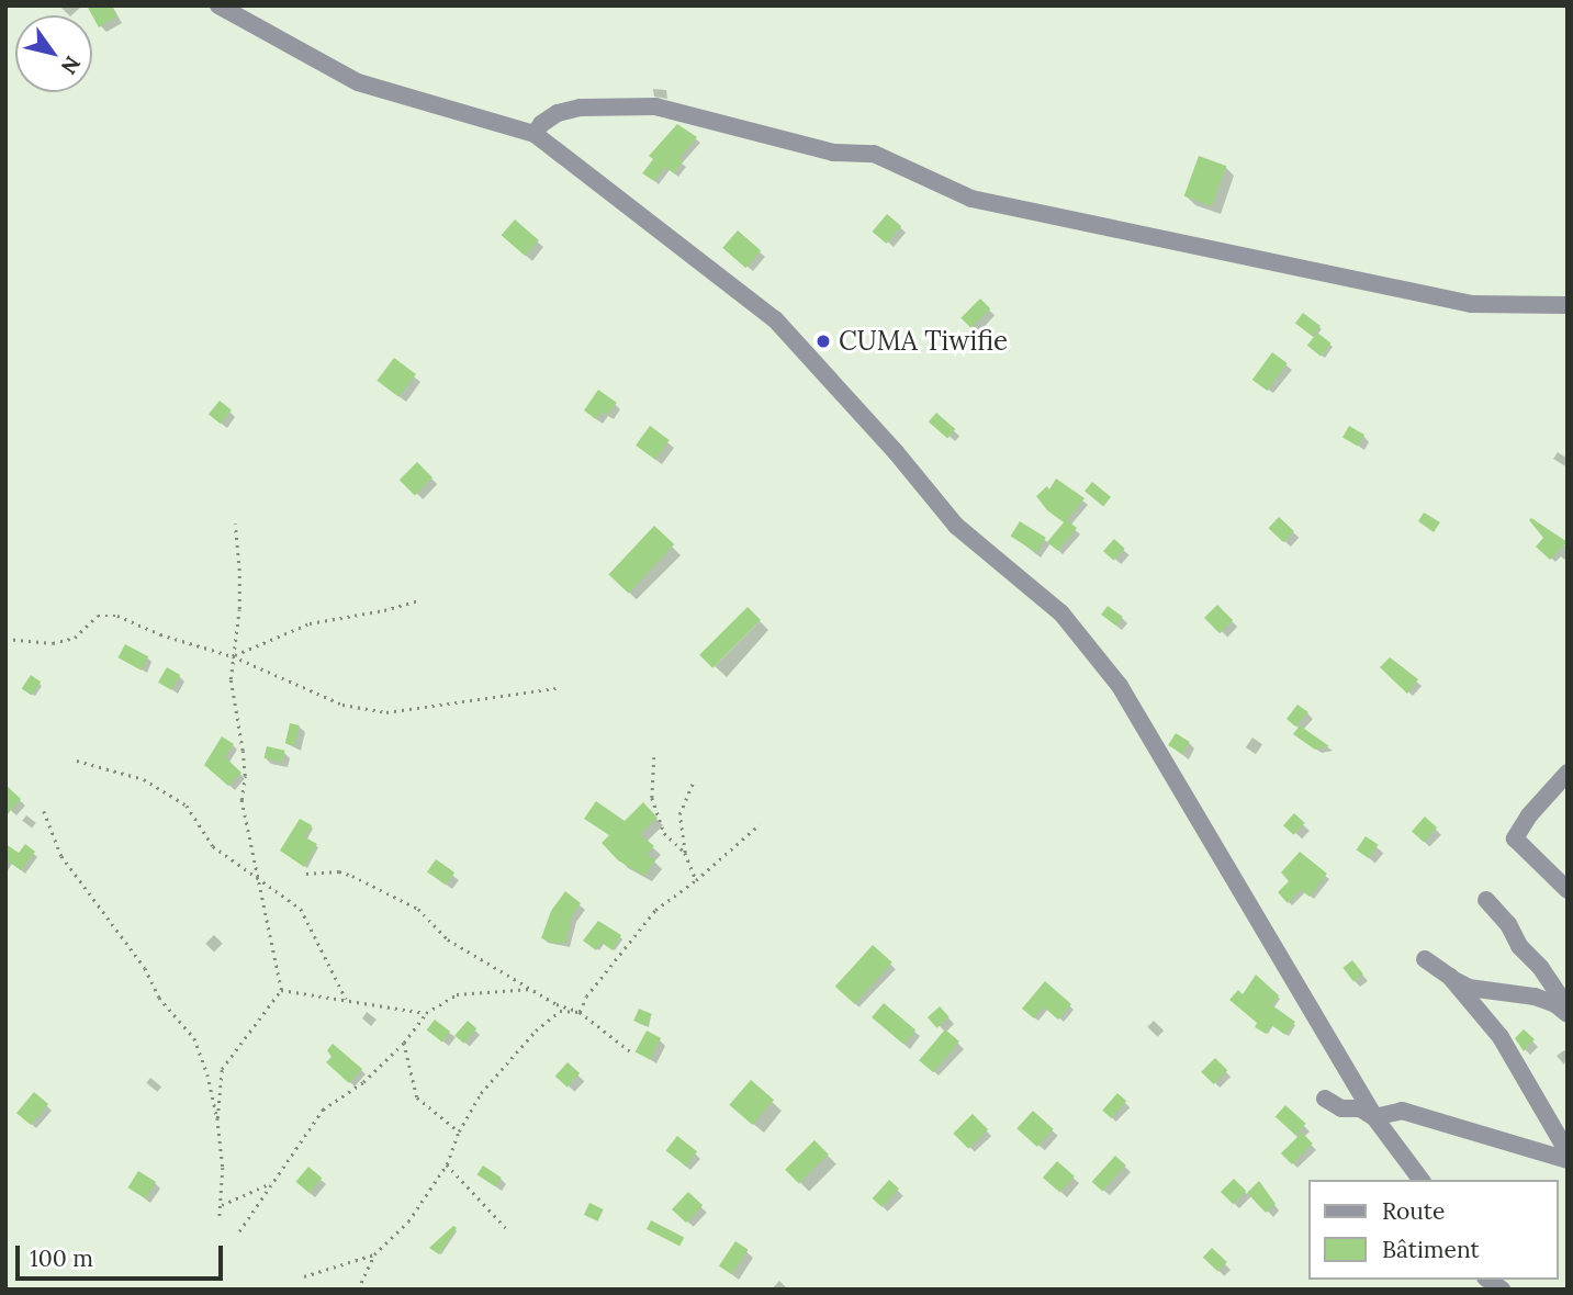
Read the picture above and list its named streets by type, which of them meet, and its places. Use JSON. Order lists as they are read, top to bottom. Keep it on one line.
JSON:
{"places":["CUMA Tiwifie"],"legend":["Route","Bâtiment"],"scale_bar":"100 m","north":"bottom right"}
